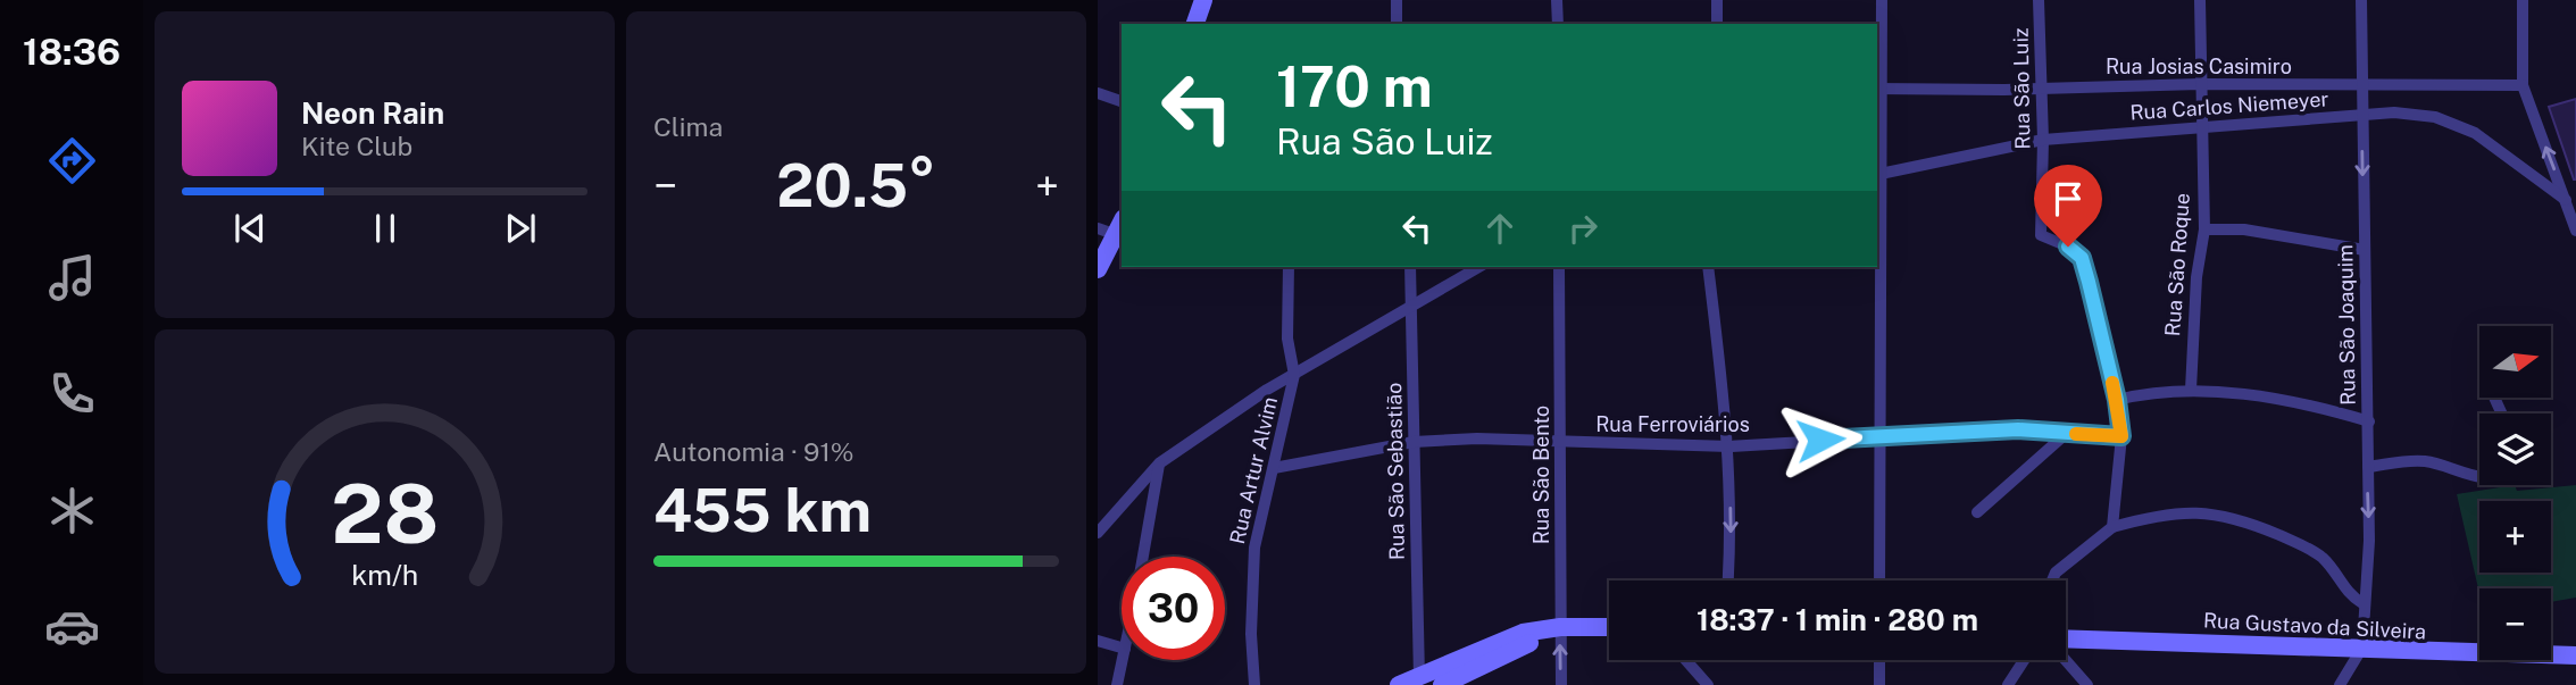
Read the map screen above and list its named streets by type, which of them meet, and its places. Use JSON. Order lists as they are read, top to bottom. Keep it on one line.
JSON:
{"streets":{"main road":["Rua Gustavo da Silveira"],"street":["Rua Josias Casimiro","Rua São Luiz","Rua Carlos Niemeyer","Rua São Roque","Rua São Joaquim","Rua Ferroviários","Rua Artur Alvim","Rua São Sebastião","Rua São Bento"]},"crossings":[["Rua Josias Casimiro","Rua São Luiz"],["Rua Josias Casimiro","Rua São Roque"],["Rua Josias Casimiro","Rua São Joaquim"],["Rua São Luiz","Rua Carlos Niemeyer"],["Rua São Luiz","Rua Ferroviários"],["Rua Carlos Niemeyer","Rua São Roque"],["Rua Carlos Niemeyer","Rua São Joaquim"],["Rua São Joaquim","Rua Gustavo da Silveira"],["Rua Ferroviários","Rua Artur Alvim"],["Rua Ferroviários","Rua São Sebastião"],["Rua Ferroviários","Rua São Bento"]],"one_way":["Rua São Joaquim"],"north":"right","page":{"tabs":"18:36","tile":["Clima",["Autonomia · 91%","455 km"]],"turn":["170 m","Rua São Luiz"],"song":["Neon Rain","Kite Club"],"heat":["−","20.5°","+"],"map_buttons":["+","−"],"limit":"30","trip":"18:37 · 1 min · 280 m","gauge":["28","km/h"]}}
